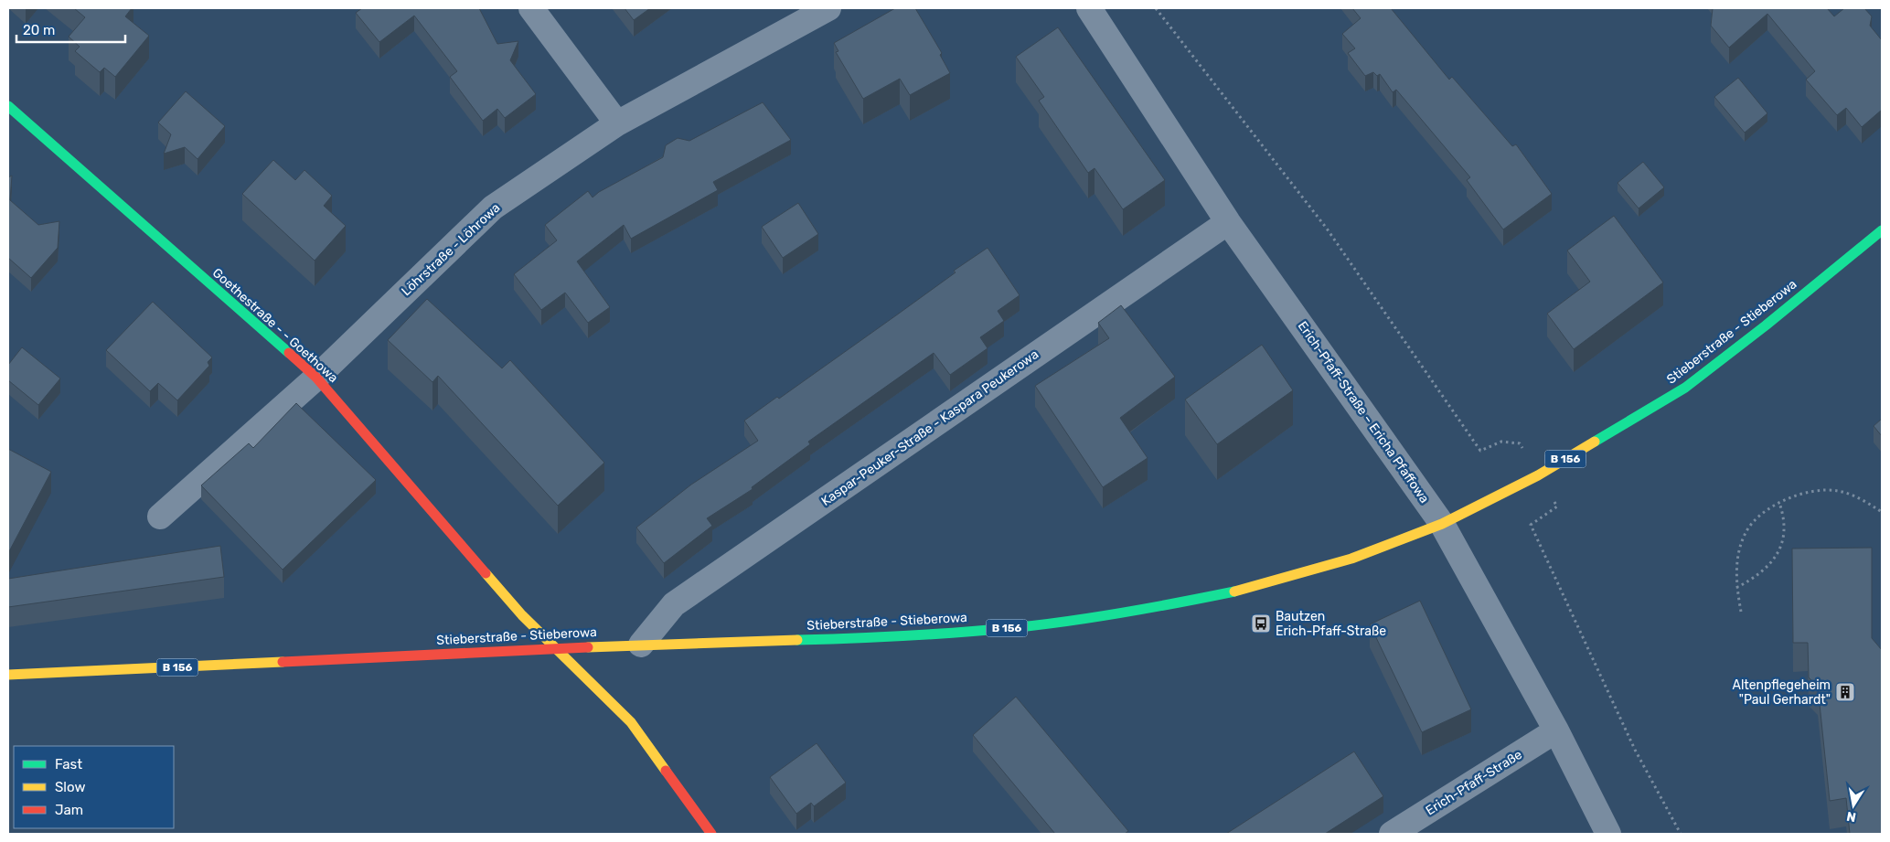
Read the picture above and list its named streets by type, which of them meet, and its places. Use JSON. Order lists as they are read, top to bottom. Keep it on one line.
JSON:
{"streets":{"main road":["Goethestraße - - Goethowa","Stieberstraße - Stieberowa","B 156"],"street":["Löhrstraße - Löhrowa","Erich-Pfaff-Straße – Ericha Pfaffowa","Kaspar-Peuker-Straße - Kaspara Peukerowa","Erich-Pfaff-Straße"]},"crossings":[["Löhrstraße - Löhrowa","Goethestraße - - Goethowa"],["Goethestraße - - Goethowa","Stieberstraße - Stieberowa"],["Stieberstraße - Stieberowa","Erich-Pfaff-Straße – Ericha Pfaffowa"],["Stieberstraße - Stieberowa","Kaspar-Peuker-Straße - Kaspara Peukerowa"],["Erich-Pfaff-Straße – Ericha Pfaffowa","Kaspar-Peuker-Straße - Kaspara Peukerowa"],["Erich-Pfaff-Straße – Ericha Pfaffowa","Erich-Pfaff-Straße"]],"places":{"bus stop":["Bautzen Erich-Pfaff-Straße"],"building":["Altenpflegeheim \"Paul Gerhardt\""]},"legend":["Fast","Slow","Jam"],"scale_bar":"20 m","north":"bottom"}
